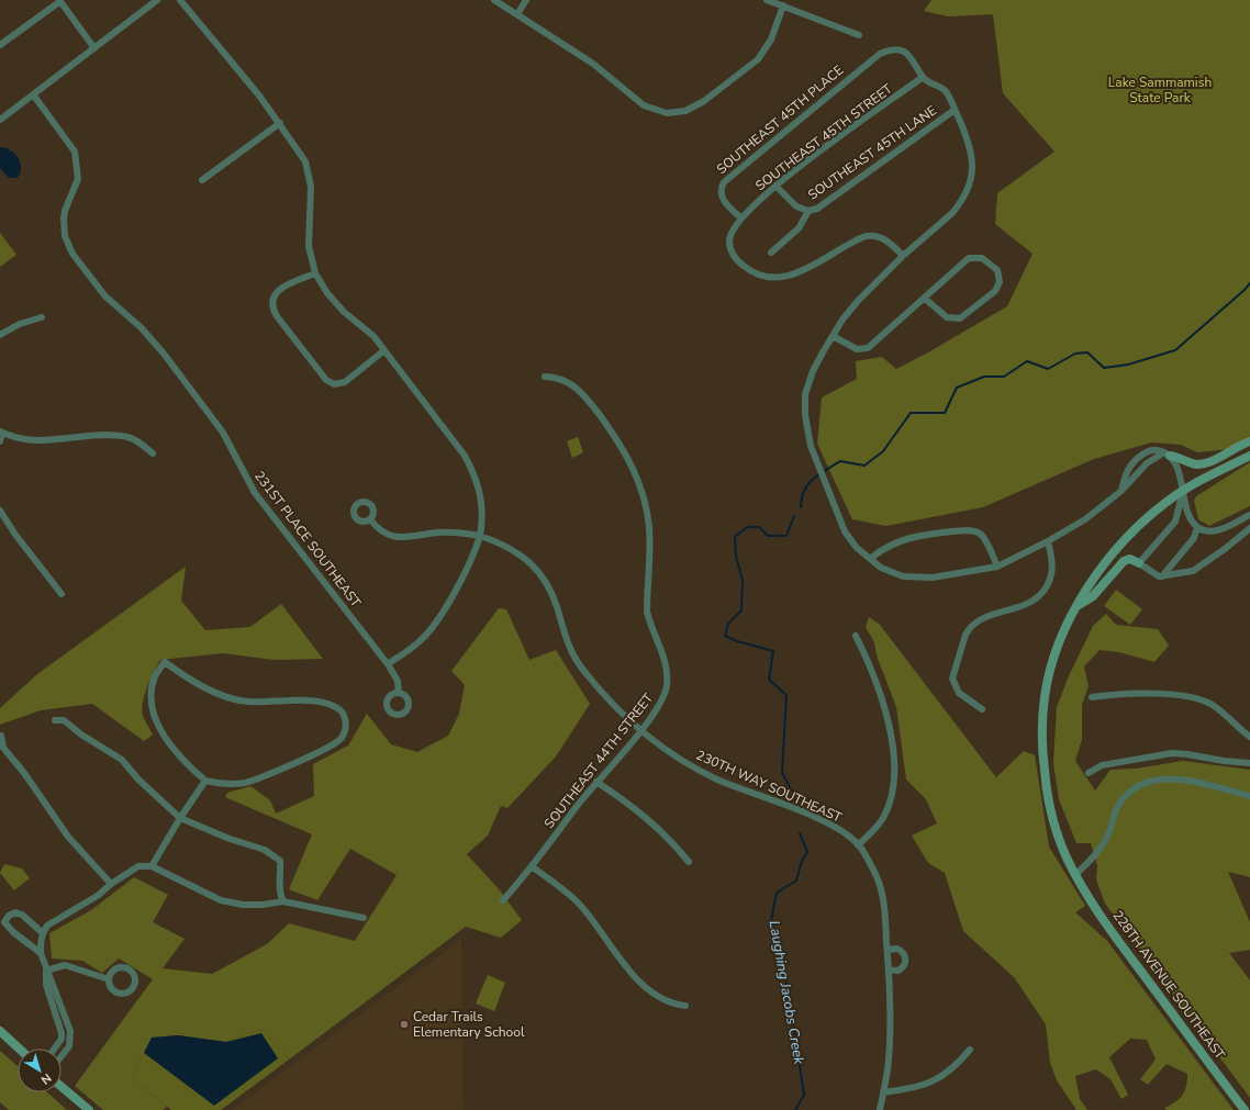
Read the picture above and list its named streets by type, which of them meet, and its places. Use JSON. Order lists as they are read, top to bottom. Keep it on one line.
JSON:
{"streets":{"main road":["228TH AVENUE SOUTHEAST"],"street":["SOUTHEAST 45TH PLACE","SOUTHEAST 45TH STREET","SOUTHEAST 45TH LANE","231ST PLACE SOUTHEAST","SOUTHEAST 44TH STREET","230TH WAY SOUTHEAST"]},"crossings":[["SOUTHEAST 45TH PLACE","SOUTHEAST 45TH STREET"],["SOUTHEAST 44TH STREET","230TH WAY SOUTHEAST"]],"water":["Laughing Jacobs Creek"],"parks":["Lake Sammamish State Park"],"places":["Cedar Trails Elementary School"],"north":"bottom right"}
